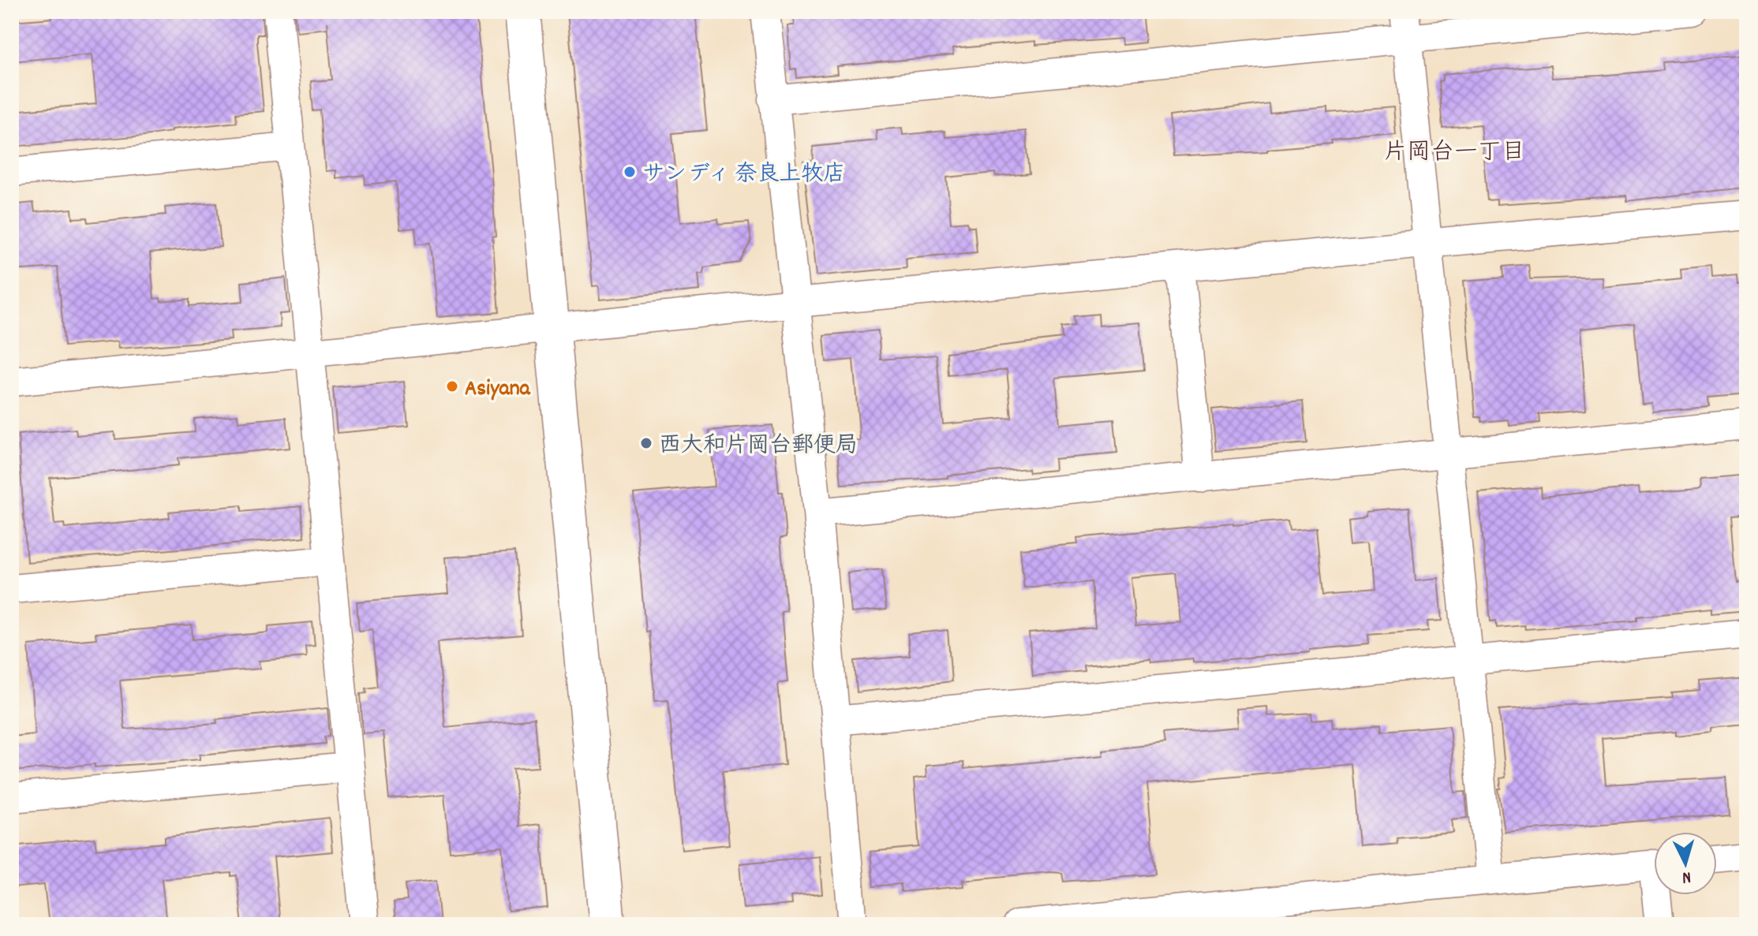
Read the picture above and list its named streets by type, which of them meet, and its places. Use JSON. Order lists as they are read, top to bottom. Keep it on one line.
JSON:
{"districts":["片岡台一丁目"],"places":["サンディ 奈良上牧店","Asiyana","西大和片岡台郵便局"],"north":"bottom"}
